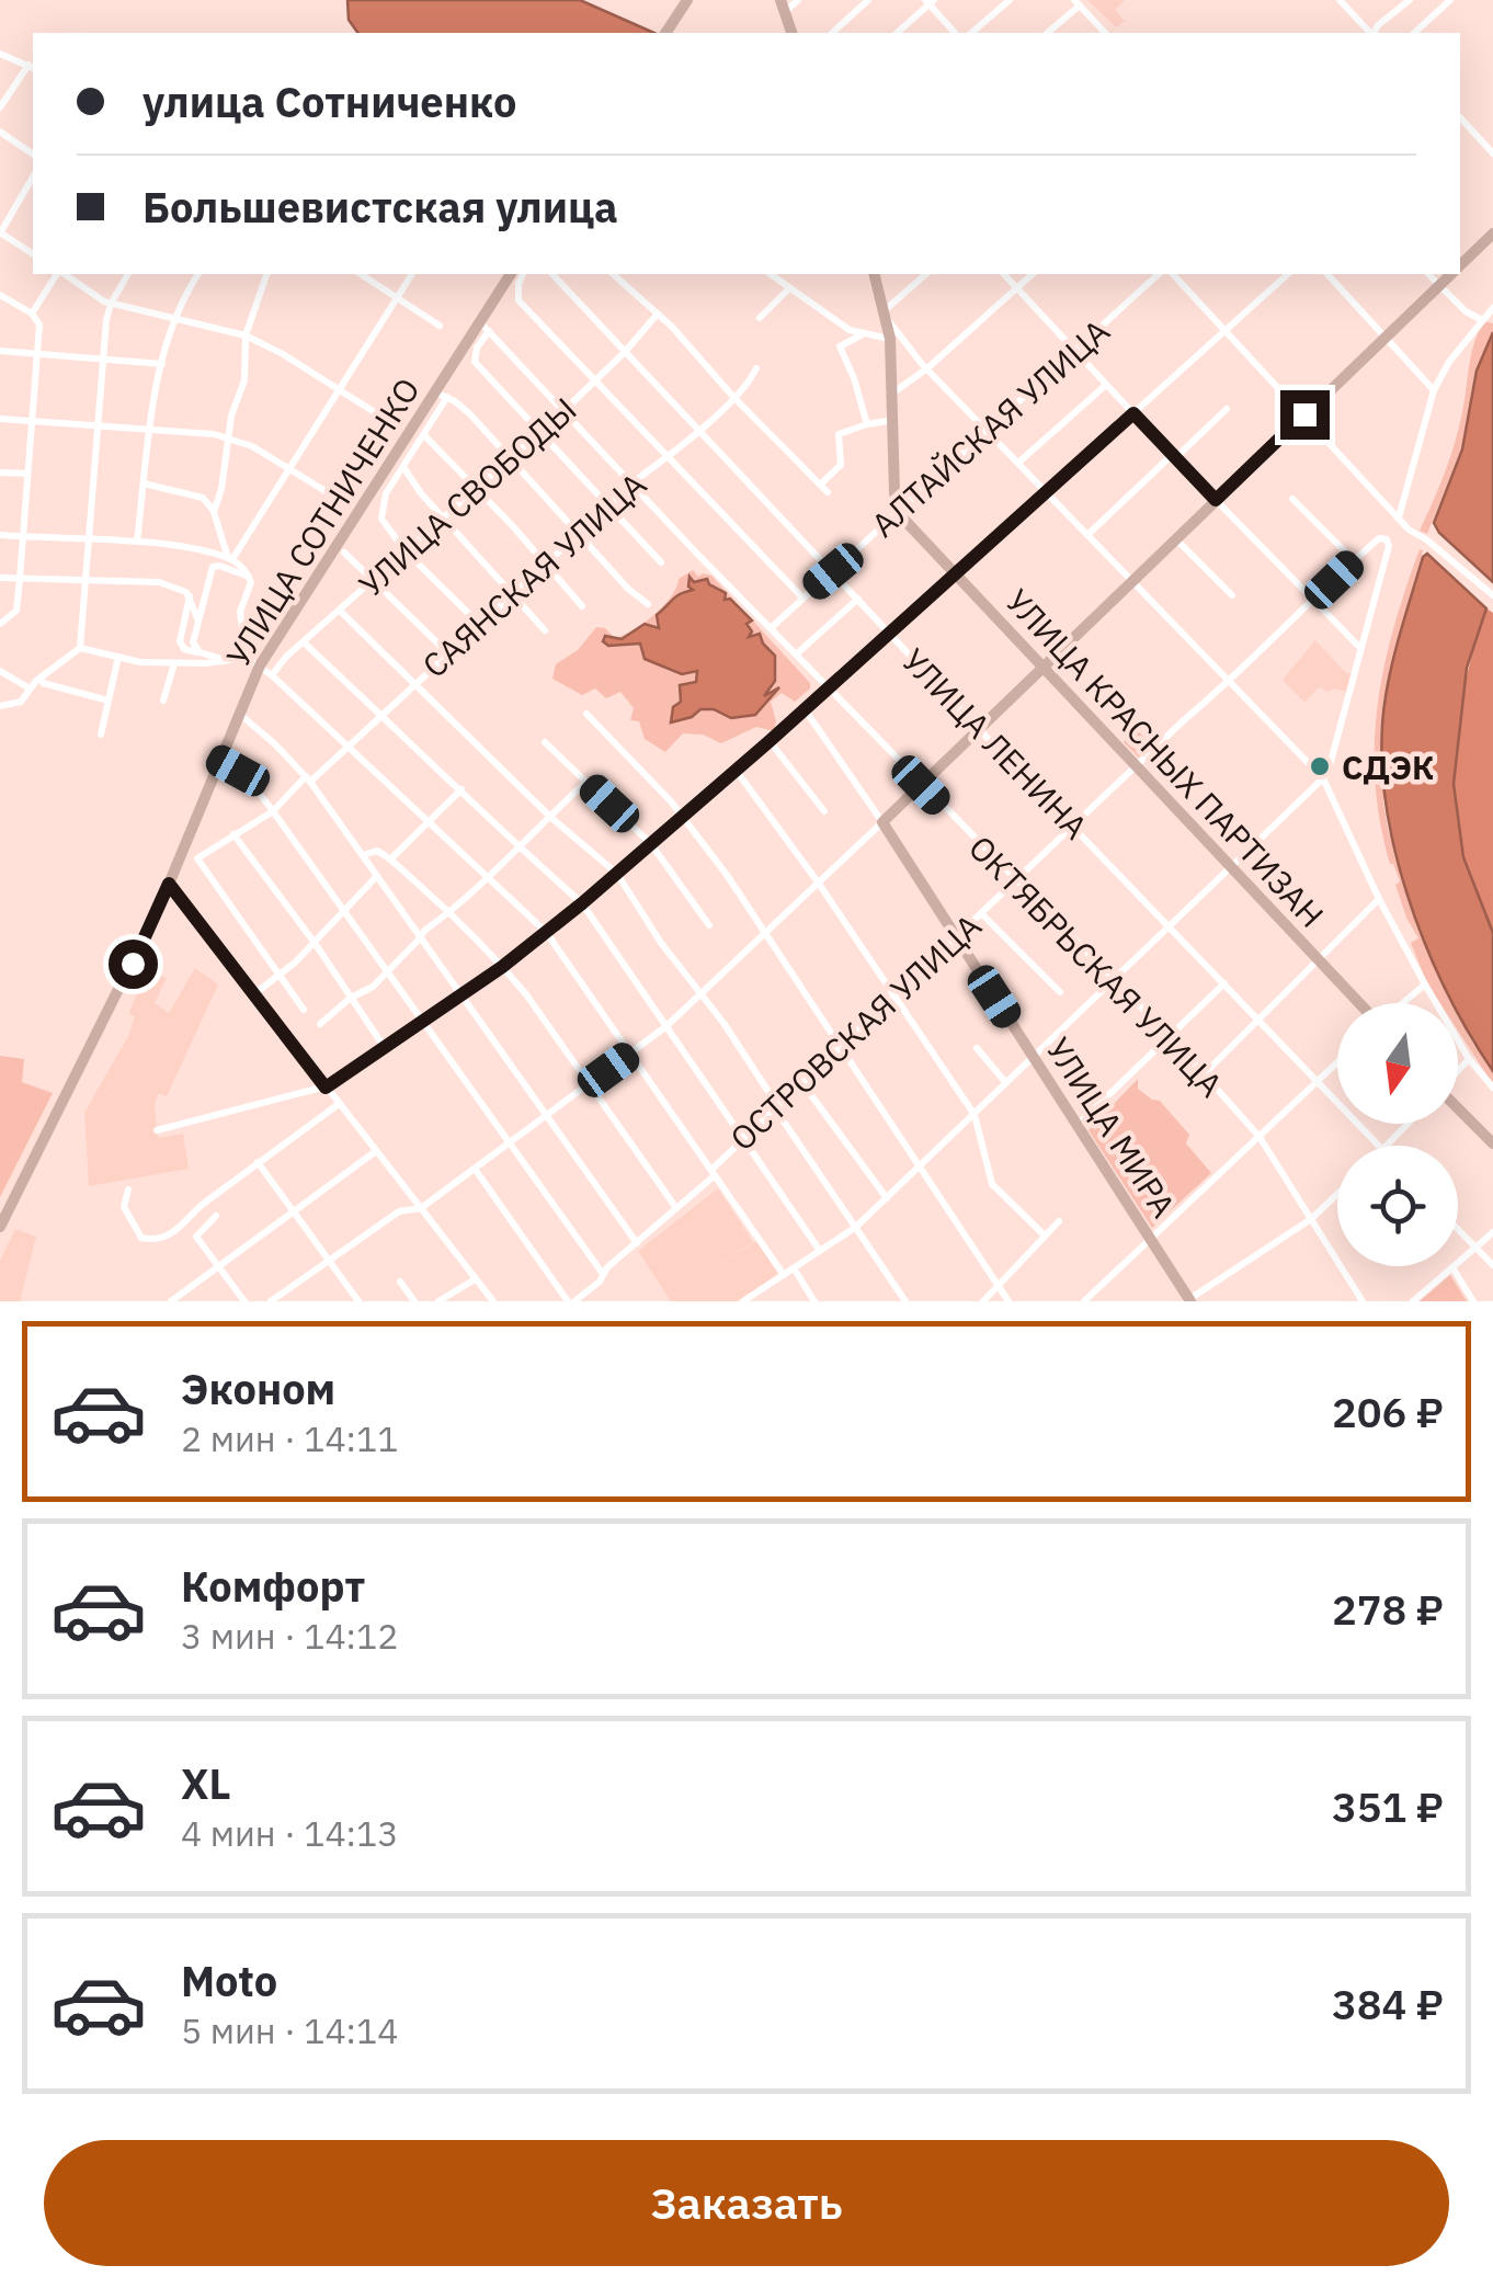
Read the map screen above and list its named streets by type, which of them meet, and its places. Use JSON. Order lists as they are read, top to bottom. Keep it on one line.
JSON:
{"streets":{"main road":["УЛИЦА СОТНИЧЕНКО","УЛИЦА КРАСНЫХ ПАРТИЗАН","УЛИЦА МИРА"],"street":["АЛТАЙСКАЯ УЛИЦА","УЛИЦА СВОБОДЫ","САЯНСКАЯ УЛИЦА","УЛИЦА ЛЕНИНА","ОКТЯБРЬСКАЯ УЛИЦА","ОСТРОВСКАЯ УЛИЦА"]},"crossings":[["АЛТАЙСКАЯ УЛИЦА","УЛИЦА ЛЕНИНА"],["АЛТАЙСКАЯ УЛИЦА","УЛИЦА КРАСНЫХ ПАРТИЗАН"],["АЛТАЙСКАЯ УЛИЦА","ОКТЯБРЬСКАЯ УЛИЦА"],["УЛИЦА СВОБОДЫ","УЛИЦА ЛЕНИНА"],["УЛИЦА СВОБОДЫ","ОКТЯБРЬСКАЯ УЛИЦА"],["УЛИЦА СОТНИЧЕНКО","ОКТЯБРЬСКАЯ УЛИЦА"],["САЯНСКАЯ УЛИЦА","УЛИЦА ЛЕНИНА"],["САЯНСКАЯ УЛИЦА","ОКТЯБРЬСКАЯ УЛИЦА"],["УЛИЦА ЛЕНИНА","ОСТРОВСКАЯ УЛИЦА"],["УЛИЦА КРАСНЫХ ПАРТИЗАН","ОСТРОВСКАЯ УЛИЦА"],["ОКТЯБРЬСКАЯ УЛИЦА","ОСТРОВСКАЯ УЛИЦА"],["ОСТРОВСКАЯ УЛИЦА","УЛИЦА МИРА"]],"places":["СДЭК"],"north":"bottom","page":{"banner":["улица Сотниченко","Большевистская улица"],"list":[{"name":"Эконом","note":"2 мин · 14:11","value":"206 ₽"},{"name":"Комфорт","note":"3 мин · 14:12","value":"278 ₽"},{"name":"XL","note":"4 мин · 14:13","value":"351 ₽"},{"name":"Moto","note":"5 мин · 14:14","value":"384 ₽"}],"buttons":"Заказать"}}
